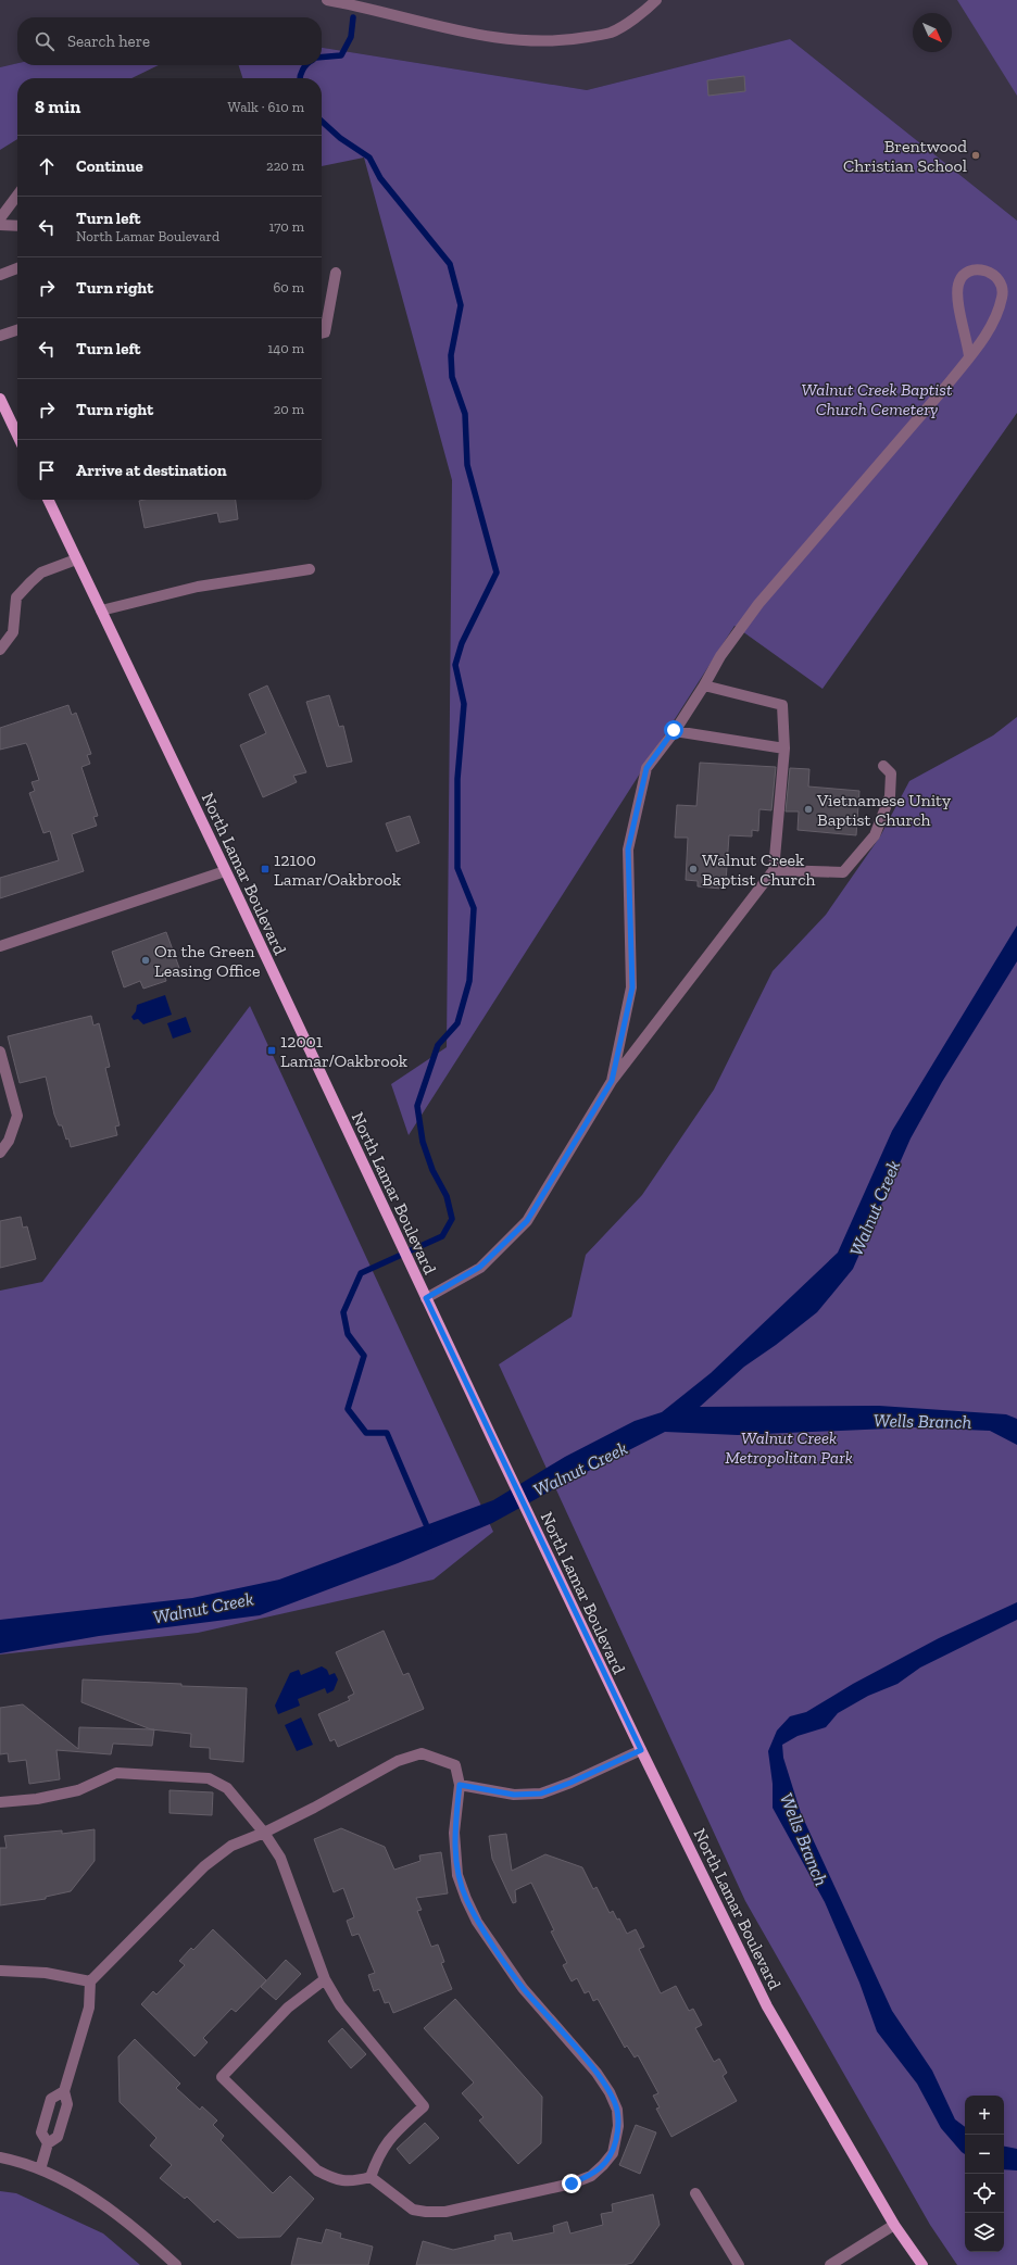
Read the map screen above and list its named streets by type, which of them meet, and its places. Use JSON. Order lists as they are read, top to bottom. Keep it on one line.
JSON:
{"streets":{"main road":["North Lamar Boulevard"]},"water":["Walnut Creek","Wells Branch"],"parks":["Walnut Creek Baptist Church Cemetery","Walnut Creek Metropolitan Park"],"places":{"other":["Brentwood Christian School","Vietnamese Unity Baptist Church","Walnut Creek Baptist Church","On the Green Leasing Office"],"transit":["12100 Lamar/Oakbrook","12001 Lamar/Oakbrook"]},"north":"bottom right","page":{"search":"Search here","heading":["8 min","Walk · 610 m"],"list":[["Continue","220 m"],["Turn left","North Lamar Boulevard","170 m"],["Turn right","60 m"],["Turn left","140 m"],["Turn right","20 m"],"Arrive at destination"],"map_buttons":["+","−"]}}
